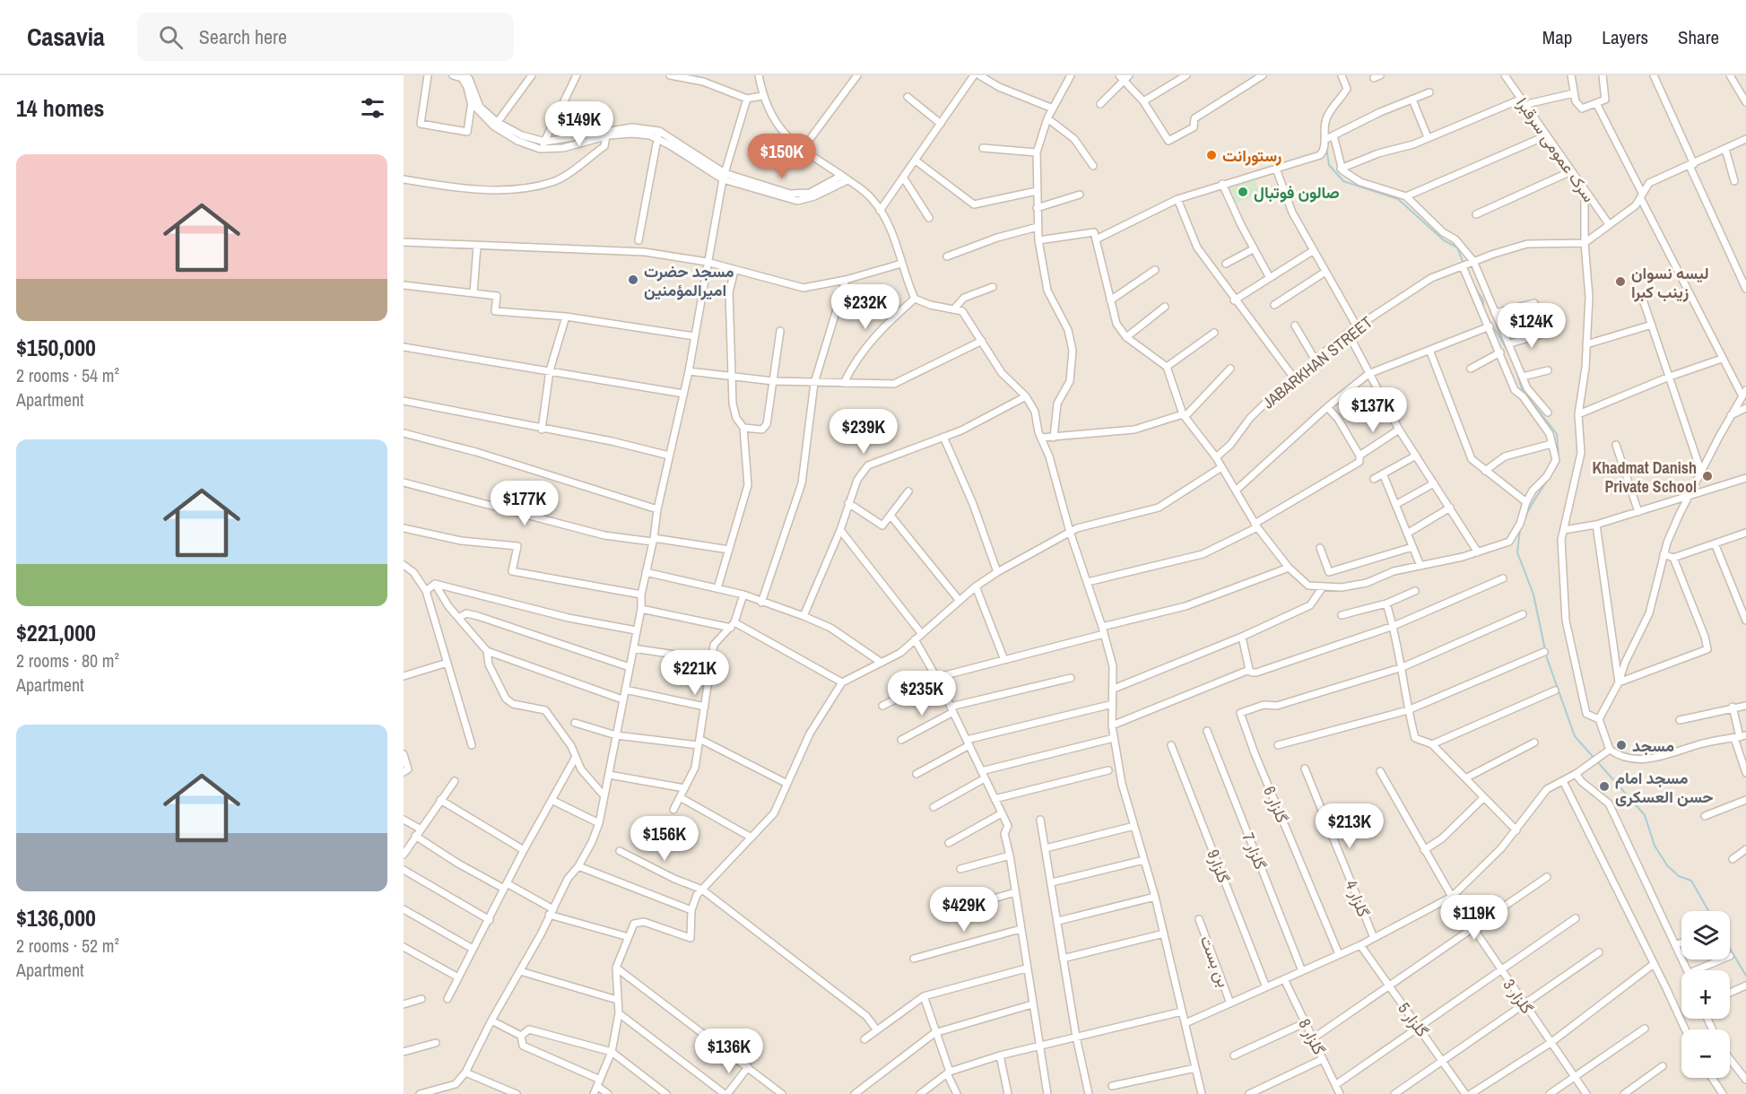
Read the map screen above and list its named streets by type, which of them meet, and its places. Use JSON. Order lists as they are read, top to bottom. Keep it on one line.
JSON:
{"streets":{"street":["سرک عمومی سرقبرا","JABARKHAN STREET","گلزار 6","گلزار 7","گلزار9","گلزار 4","بن بست","گلزار 3","گلزار 5","گلزار 8"]},"places":["رستورانت","صالون فوتبال","مسجد حضرت امیرالمؤمنین","لیسه نسوان زینب کبرا","Khadmat Danish Private School","مسجد","مسجد امام حسن العسکری"],"page":{"header":"Casavia","search":"Search here","nav":["Map","Layers","Share"],"heading":"14 homes","price":["$149K","$150K","$232K","$124K","$137K","$239K","$177K","$221K","$235K","$213K","$156K","$429K","$119K","$136K"],"list":[{"name":"$150,000","note":"2 rooms · 54 m² · Apartment"},{"name":"$221,000","note":"2 rooms · 80 m² · Apartment"},{"name":"$136,000","note":"2 rooms · 52 m² · Apartment"}],"map_buttons":["+","−"]}}
